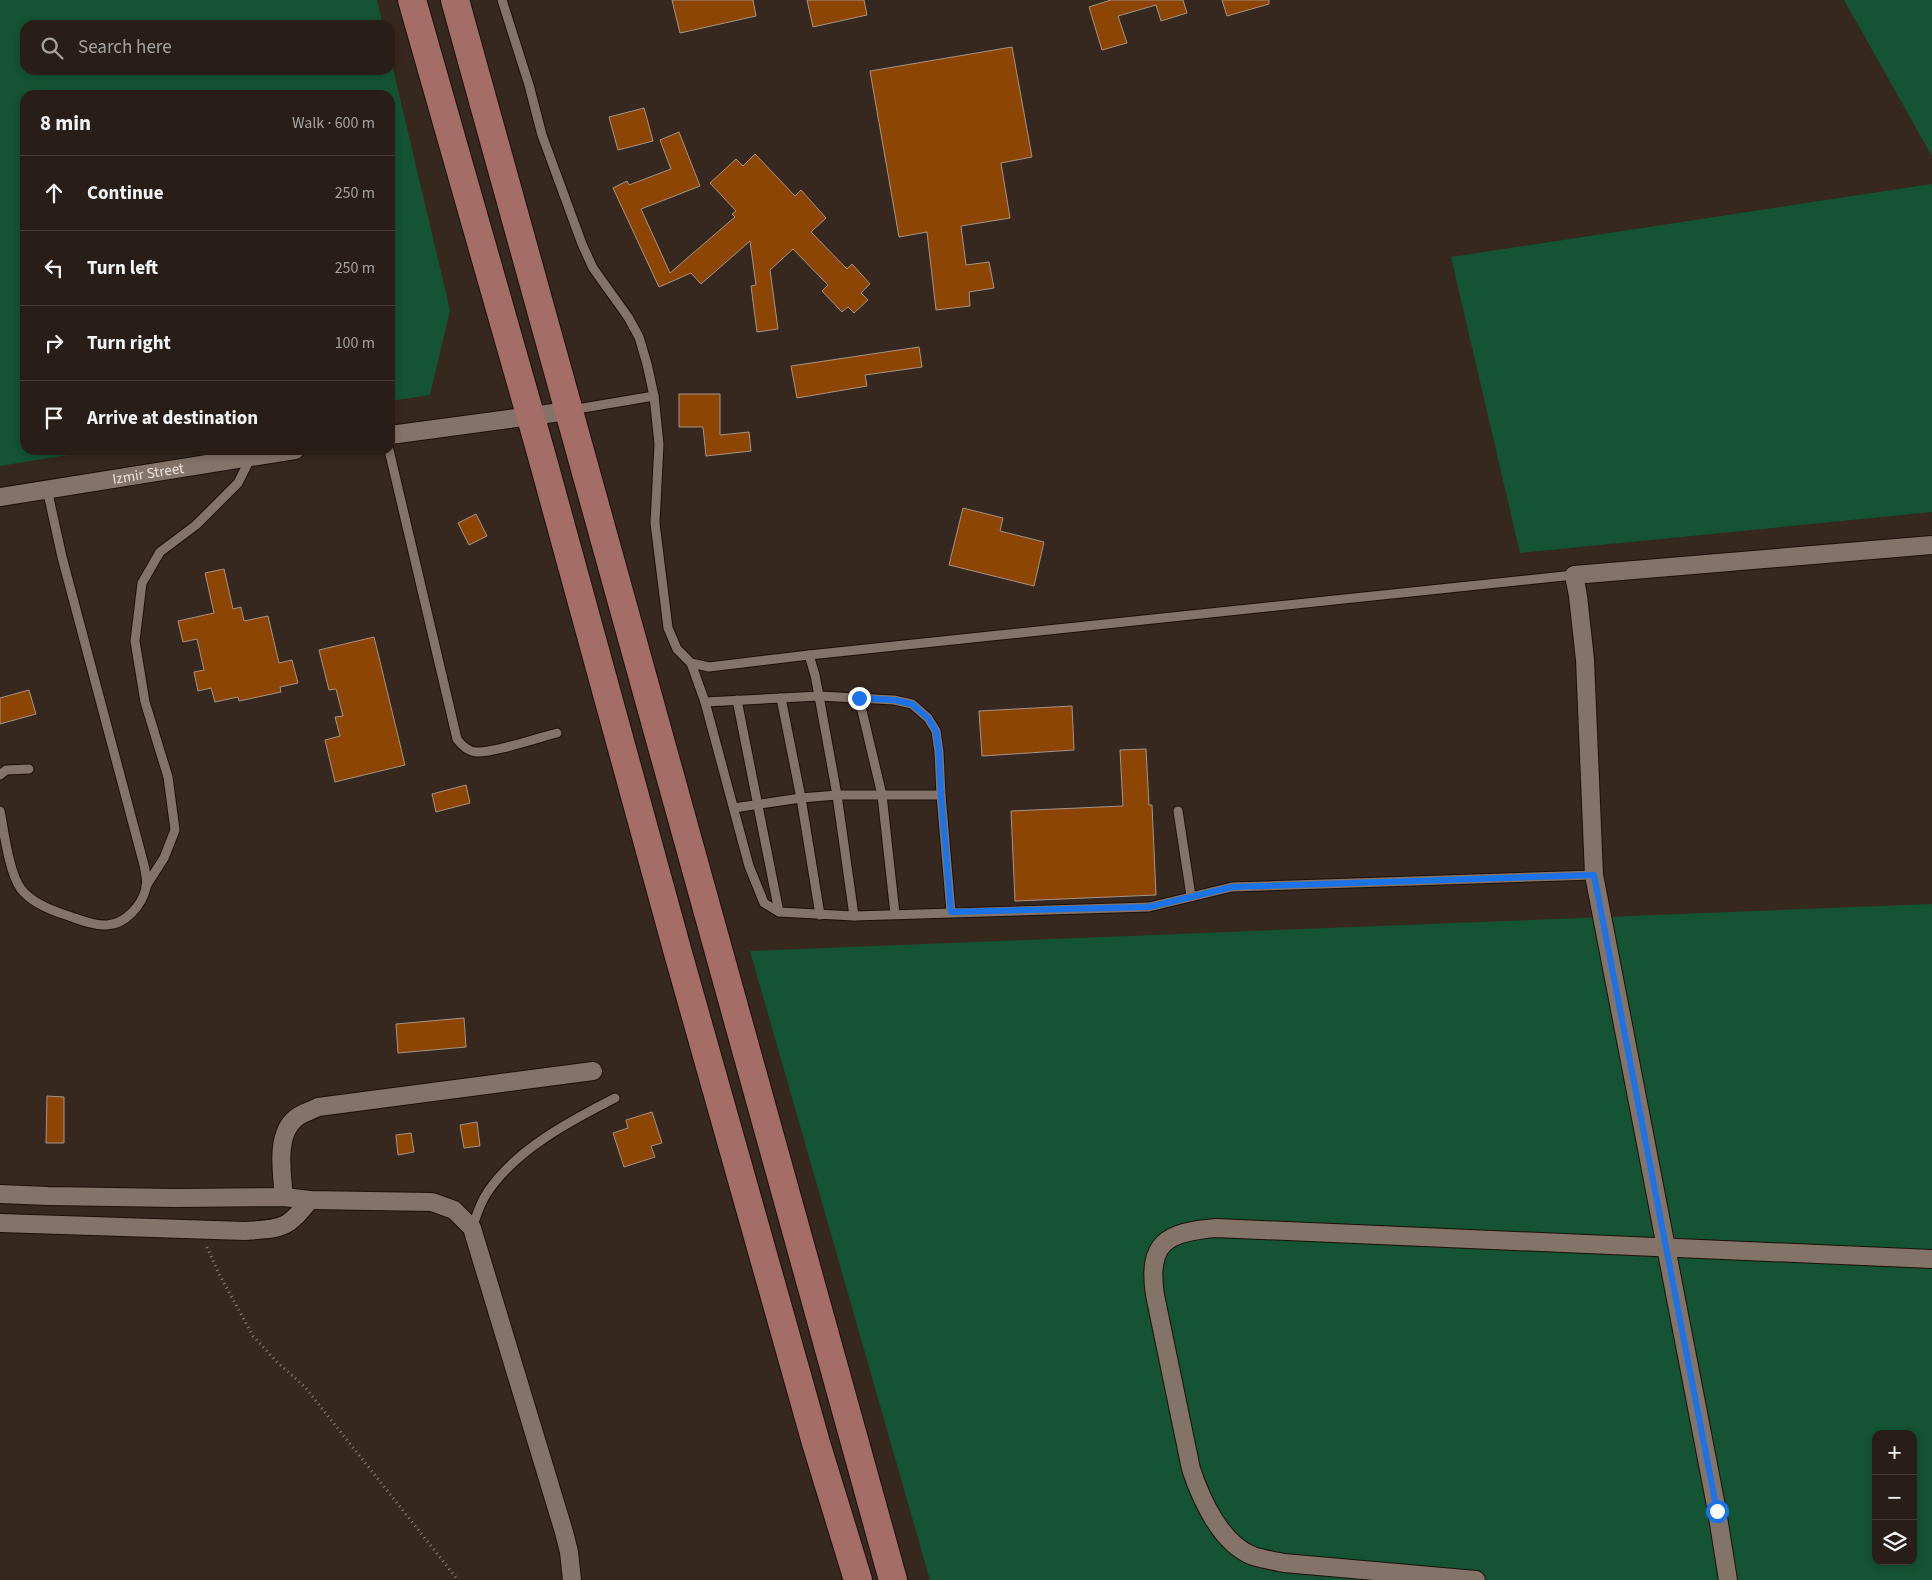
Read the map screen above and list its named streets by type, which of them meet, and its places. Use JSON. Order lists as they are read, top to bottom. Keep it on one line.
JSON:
{"streets":{"street":["Izmir Street"]},"page":{"search":"Search here","heading":["8 min","Walk · 600 m"],"list":[["Continue","250 m"],["Turn left","250 m"],["Turn right","100 m"],"Arrive at destination"],"map_buttons":["+","−"]}}
